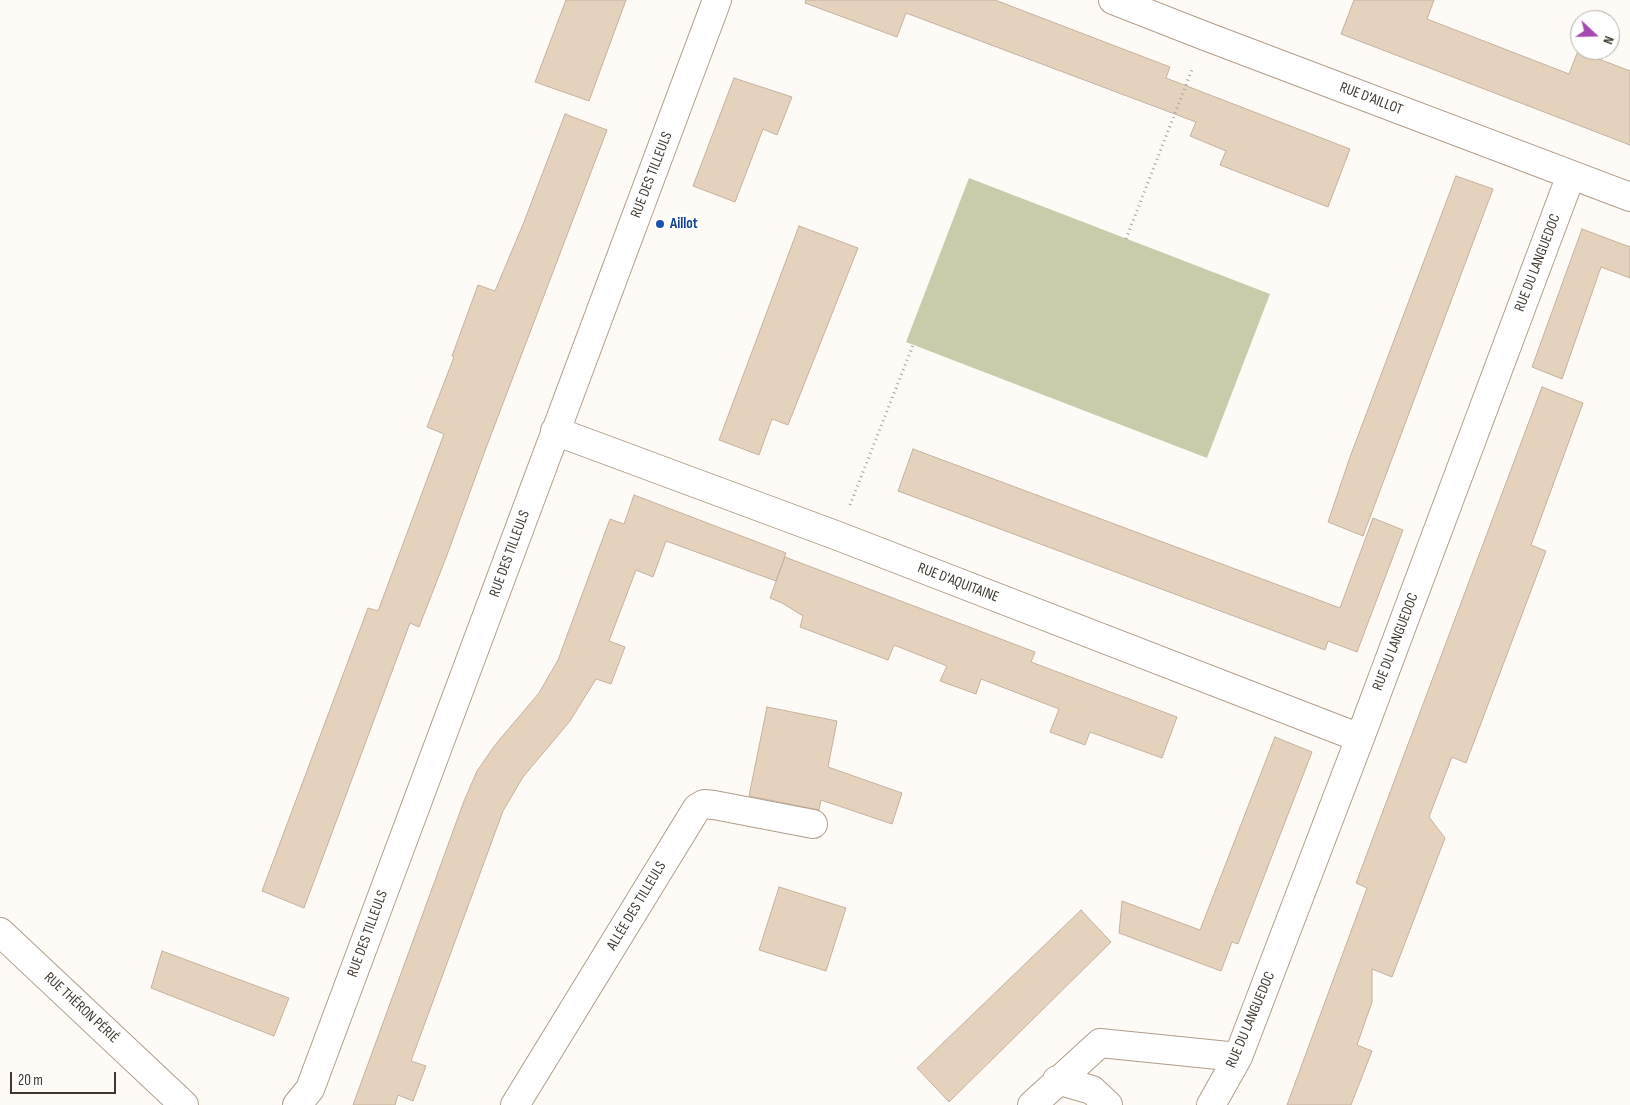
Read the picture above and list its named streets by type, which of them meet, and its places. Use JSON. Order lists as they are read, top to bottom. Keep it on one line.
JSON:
{"streets":{"street":["RUE D'AILLOT","RUE DES TILLEULS","RUE DU LANGUEDOC","RUE D'AQUITAINE","ALLÉE DES TILLEULS","RUE THÉRON PÉRIÉ"]},"crossings":[["RUE D'AILLOT","RUE DU LANGUEDOC"],["RUE DES TILLEULS","RUE D'AQUITAINE"],["RUE DU LANGUEDOC","RUE D'AQUITAINE"]],"places":["Aillot"],"scale_bar":"20 m","north":"right"}
